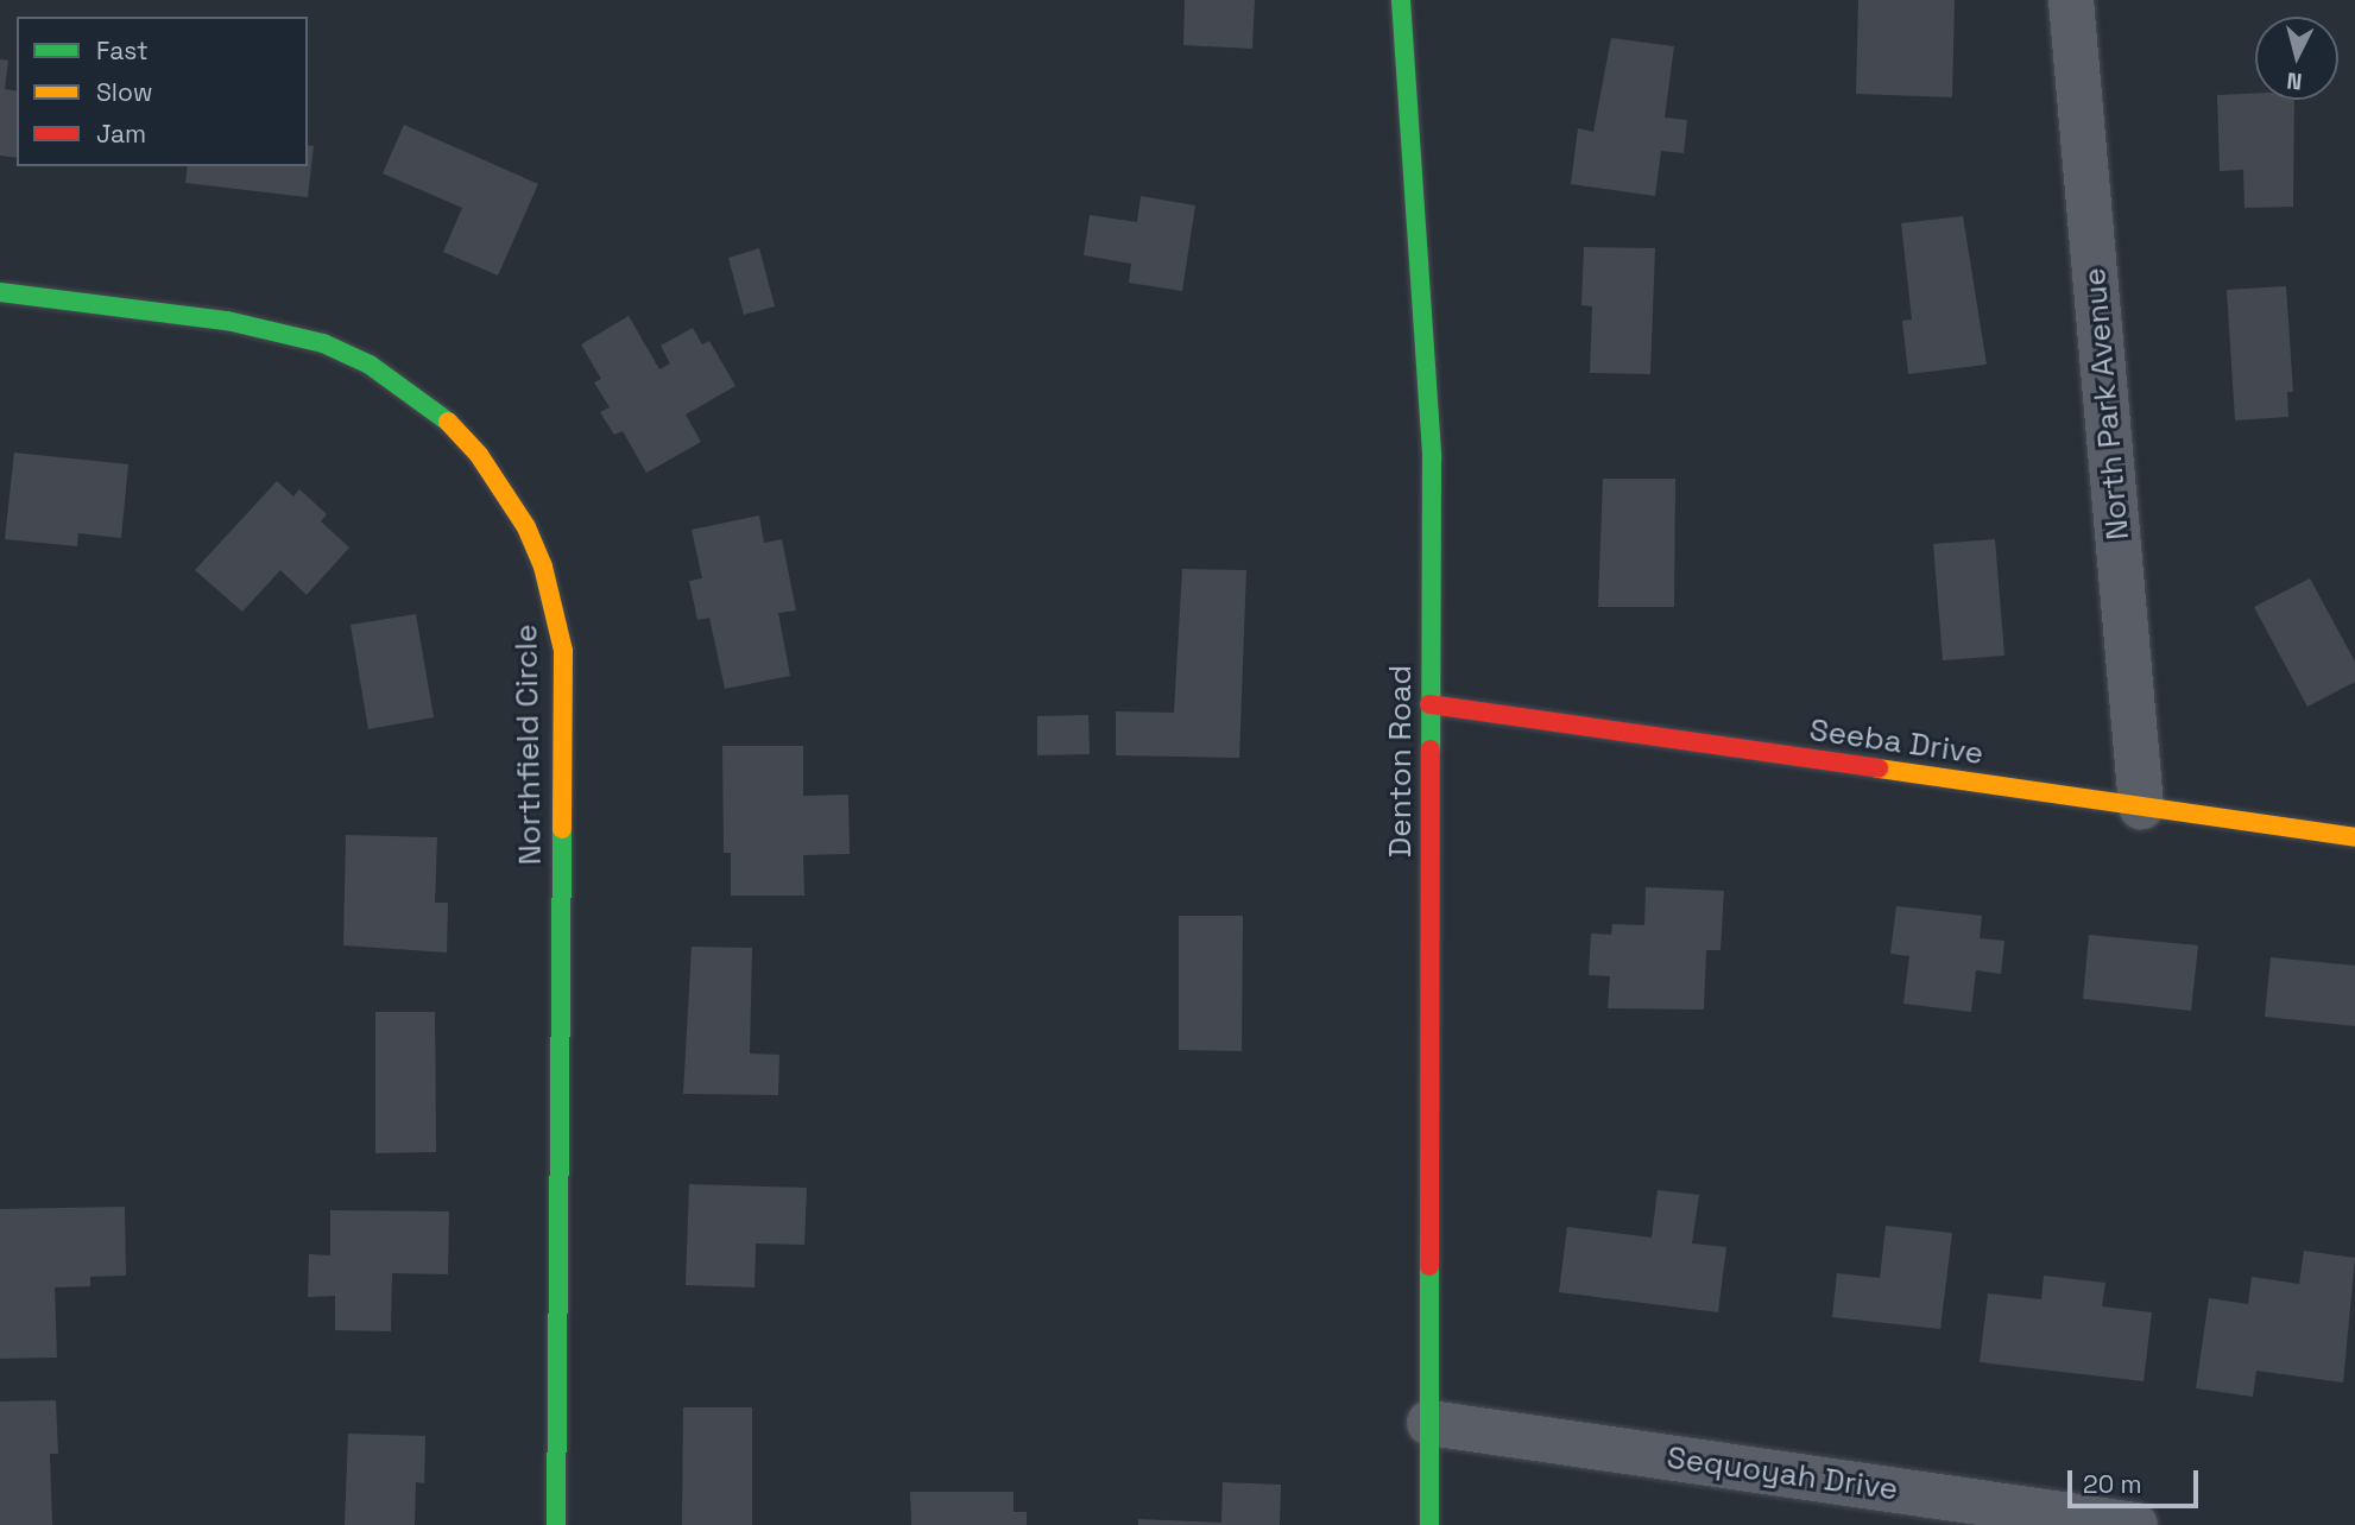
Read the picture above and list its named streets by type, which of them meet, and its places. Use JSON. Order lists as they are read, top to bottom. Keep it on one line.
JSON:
{"streets":{"street":["North Park Avenue","Seeba Drive","Northfield Circle","Denton Road","Sequoyah Drive"]},"crossings":[["North Park Avenue","Seeba Drive"],["Seeba Drive","Denton Road"],["Denton Road","Sequoyah Drive"]],"legend":["Fast","Slow","Jam"],"scale_bar":"20 m","north":"bottom"}
